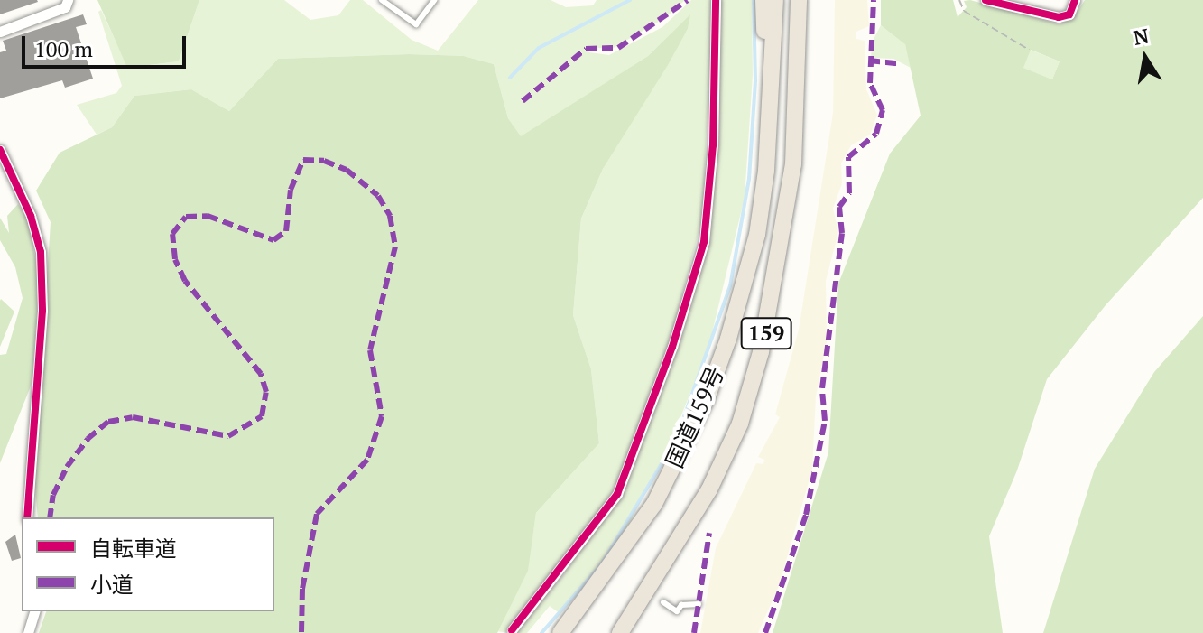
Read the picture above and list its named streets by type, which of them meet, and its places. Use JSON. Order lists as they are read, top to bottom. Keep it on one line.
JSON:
{"streets":{"highway":["159","国道159号"]},"crossings":[["159","国道159号"]],"legend":["自転車道","小道"],"scale_bar":"100 m","north":"top"}
